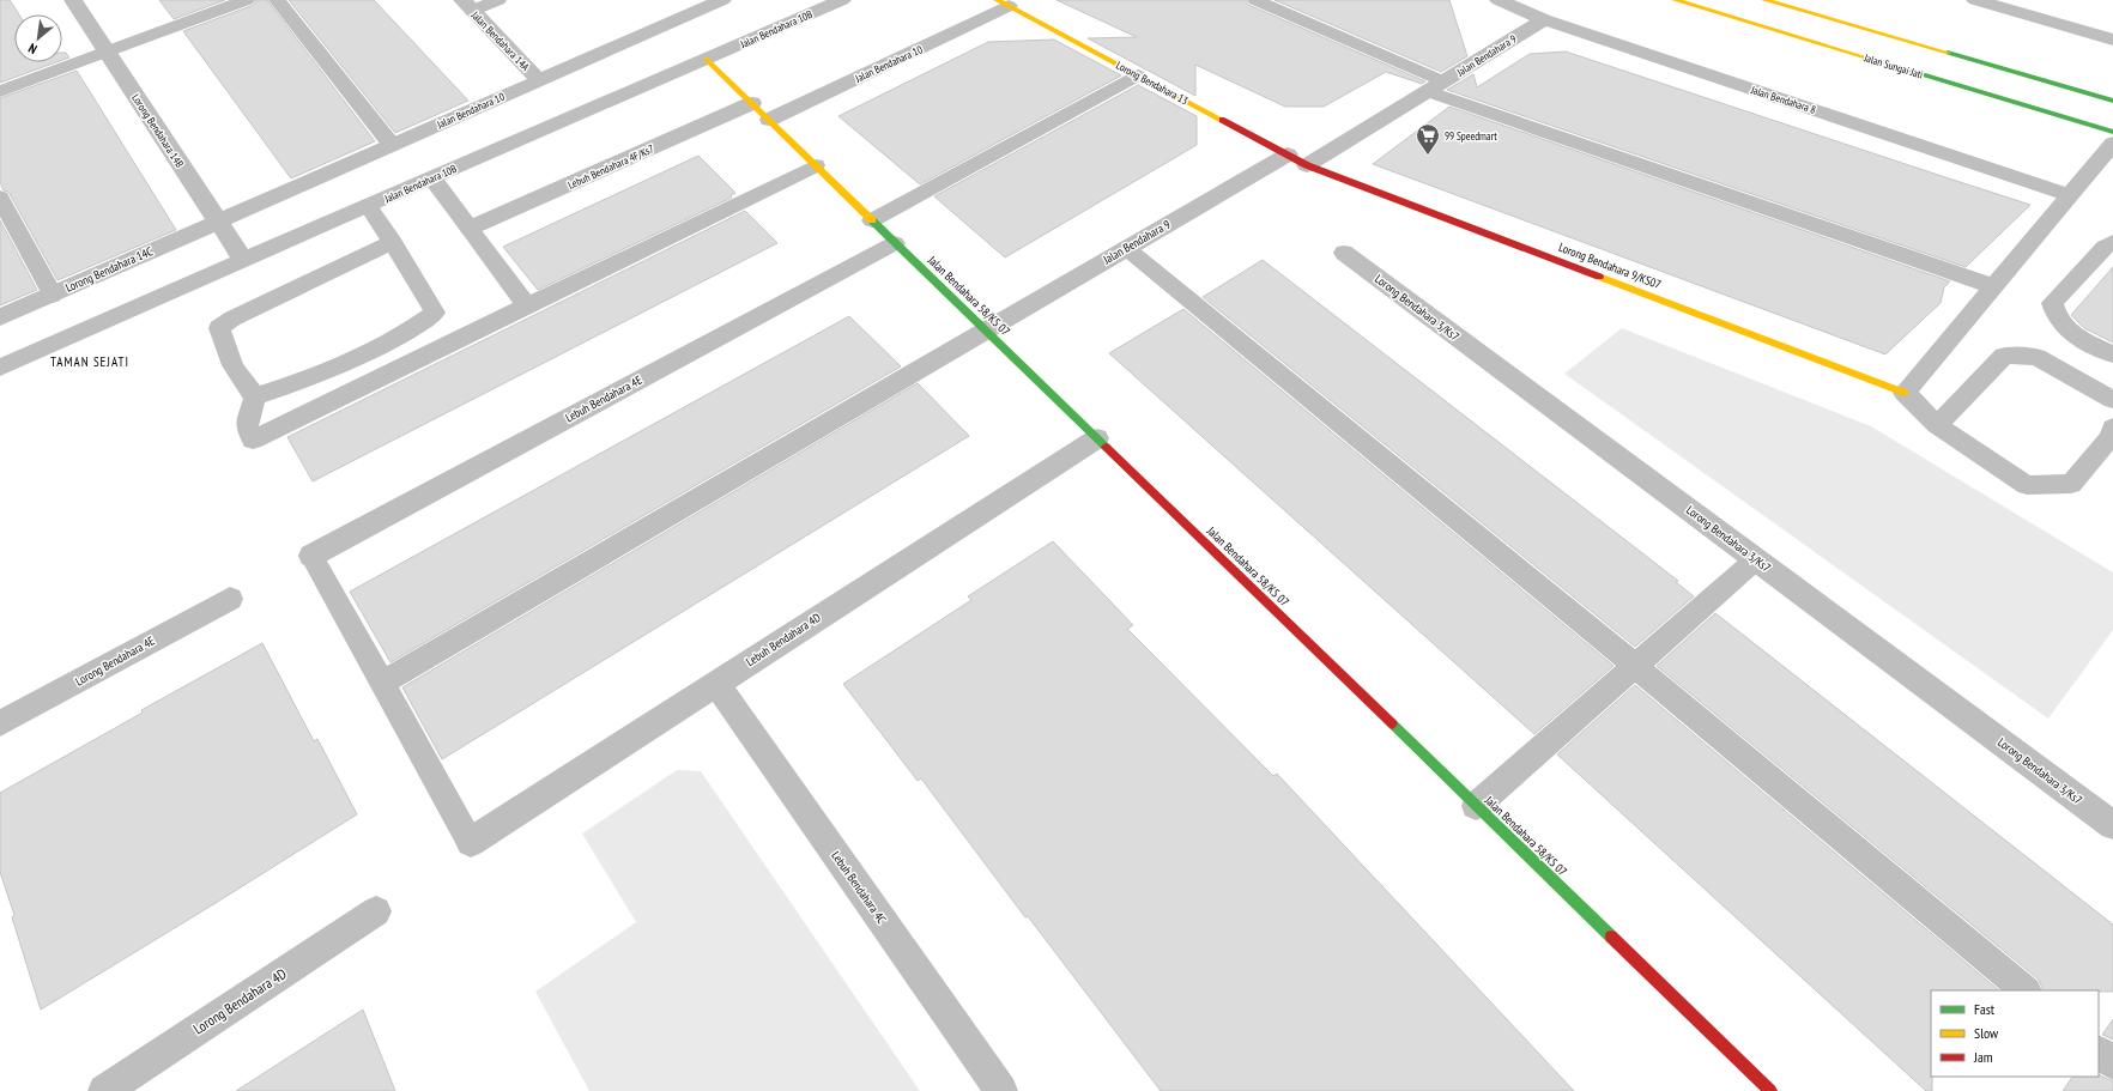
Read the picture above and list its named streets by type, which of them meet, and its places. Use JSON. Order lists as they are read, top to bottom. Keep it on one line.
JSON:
{"streets":{"street":["Jalan Bendahara 10B","Jalan Bendahara 14A","Jalan Bendahara 9","Jalan Bendahara 10","Jalan Sungai Jati","Lorong Bendahara 13","Jalan Bendahara 8","Lorong Bendahara 14B","Lebuh Bendahara 4F/Ks7","Lorong Bendahara 9/KS07","Lorong Bendahara 14C","Jalan Bendahara 58/KS 07","Lorong Bendahara 3/Ks7","Lebuh Bendahara 4E","Lebuh Bendahara 4D","Lorong Bendahara 4E","Lebuh Bendahara 4C","Lorong Bendahara 4D"]},"crossings":[["Jalan Bendahara 10B","Lorong Bendahara 14B"],["Jalan Bendahara 10B","Jalan Bendahara 58/KS 07"],["Jalan Bendahara 14A","Jalan Bendahara 10"],["Jalan Bendahara 9","Lorong Bendahara 13"],["Jalan Bendahara 9","Jalan Bendahara 8"],["Jalan Bendahara 9","Lorong Bendahara 9/KS07"],["Jalan Bendahara 9","Jalan Bendahara 58/KS 07"],["Jalan Bendahara 10","Lorong Bendahara 13"],["Jalan Bendahara 10","Lorong Bendahara 14B"],["Jalan Bendahara 10","Lorong Bendahara 14C"],["Jalan Bendahara 10","Jalan Bendahara 58/KS 07"],["Lorong Bendahara 13","Lorong Bendahara 9/KS07"],["Lorong Bendahara 14B","Lorong Bendahara 14C"],["Lebuh Bendahara 4F/Ks7","Jalan Bendahara 58/KS 07"],["Jalan Bendahara 58/KS 07","Lebuh Bendahara 4E"],["Jalan Bendahara 58/KS 07","Lebuh Bendahara 4D"],["Lebuh Bendahara 4D","Lebuh Bendahara 4C"]],"districts":["TAMAN SEJATI"],"places":{"supermarket":["99 Speedmart"]},"legend":["Fast","Slow","Jam"],"north":"bottom left"}
